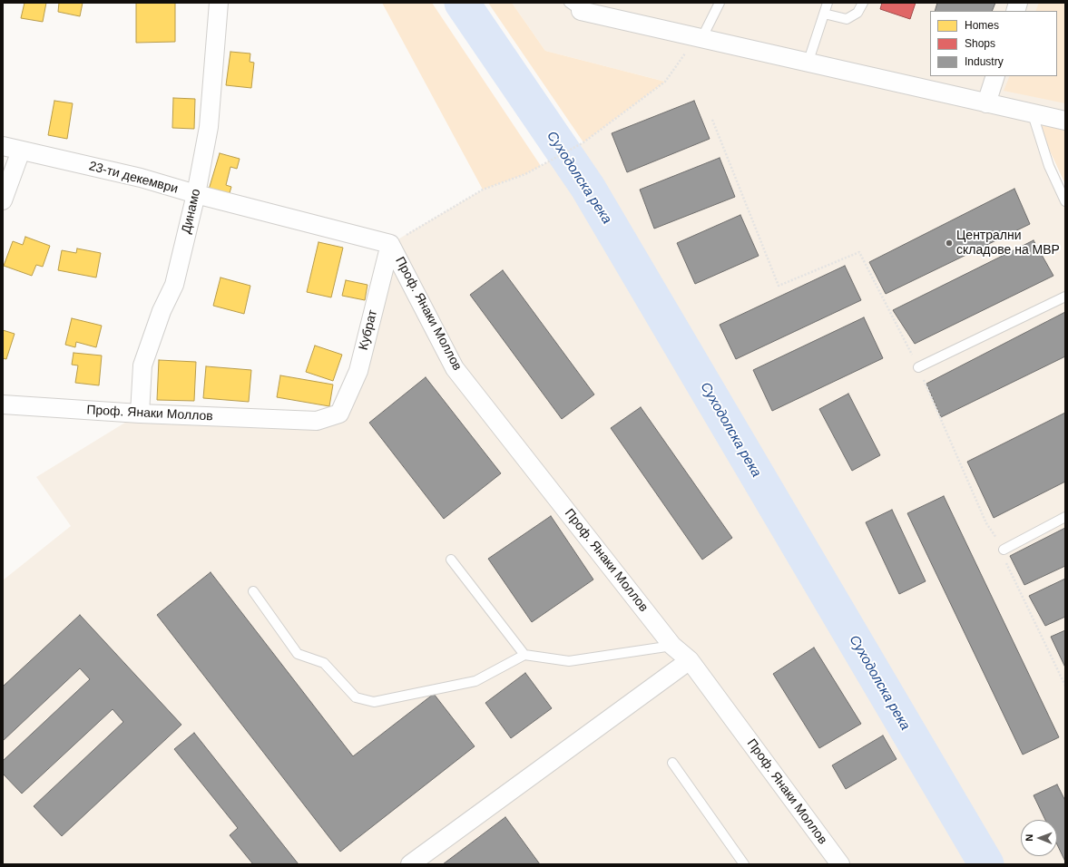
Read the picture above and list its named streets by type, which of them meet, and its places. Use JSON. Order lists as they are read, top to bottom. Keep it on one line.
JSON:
{"streets":{"street":["23-ти декември","Динамо","Проф. Янаки Моллов","Кубрат"]},"crossings":[["23-ти декември","Динамо"],["23-ти декември","Проф. Янаки Моллов"],["23-ти декември","Кубрат"],["Динамо","Проф. Янаки Моллов"],["Проф. Янаки Моллов","Кубрат"]],"water":["Суходолска река"],"places":["Централни складове на МВР"],"legend":["Homes","Shops","Industry"],"north":"left"}
